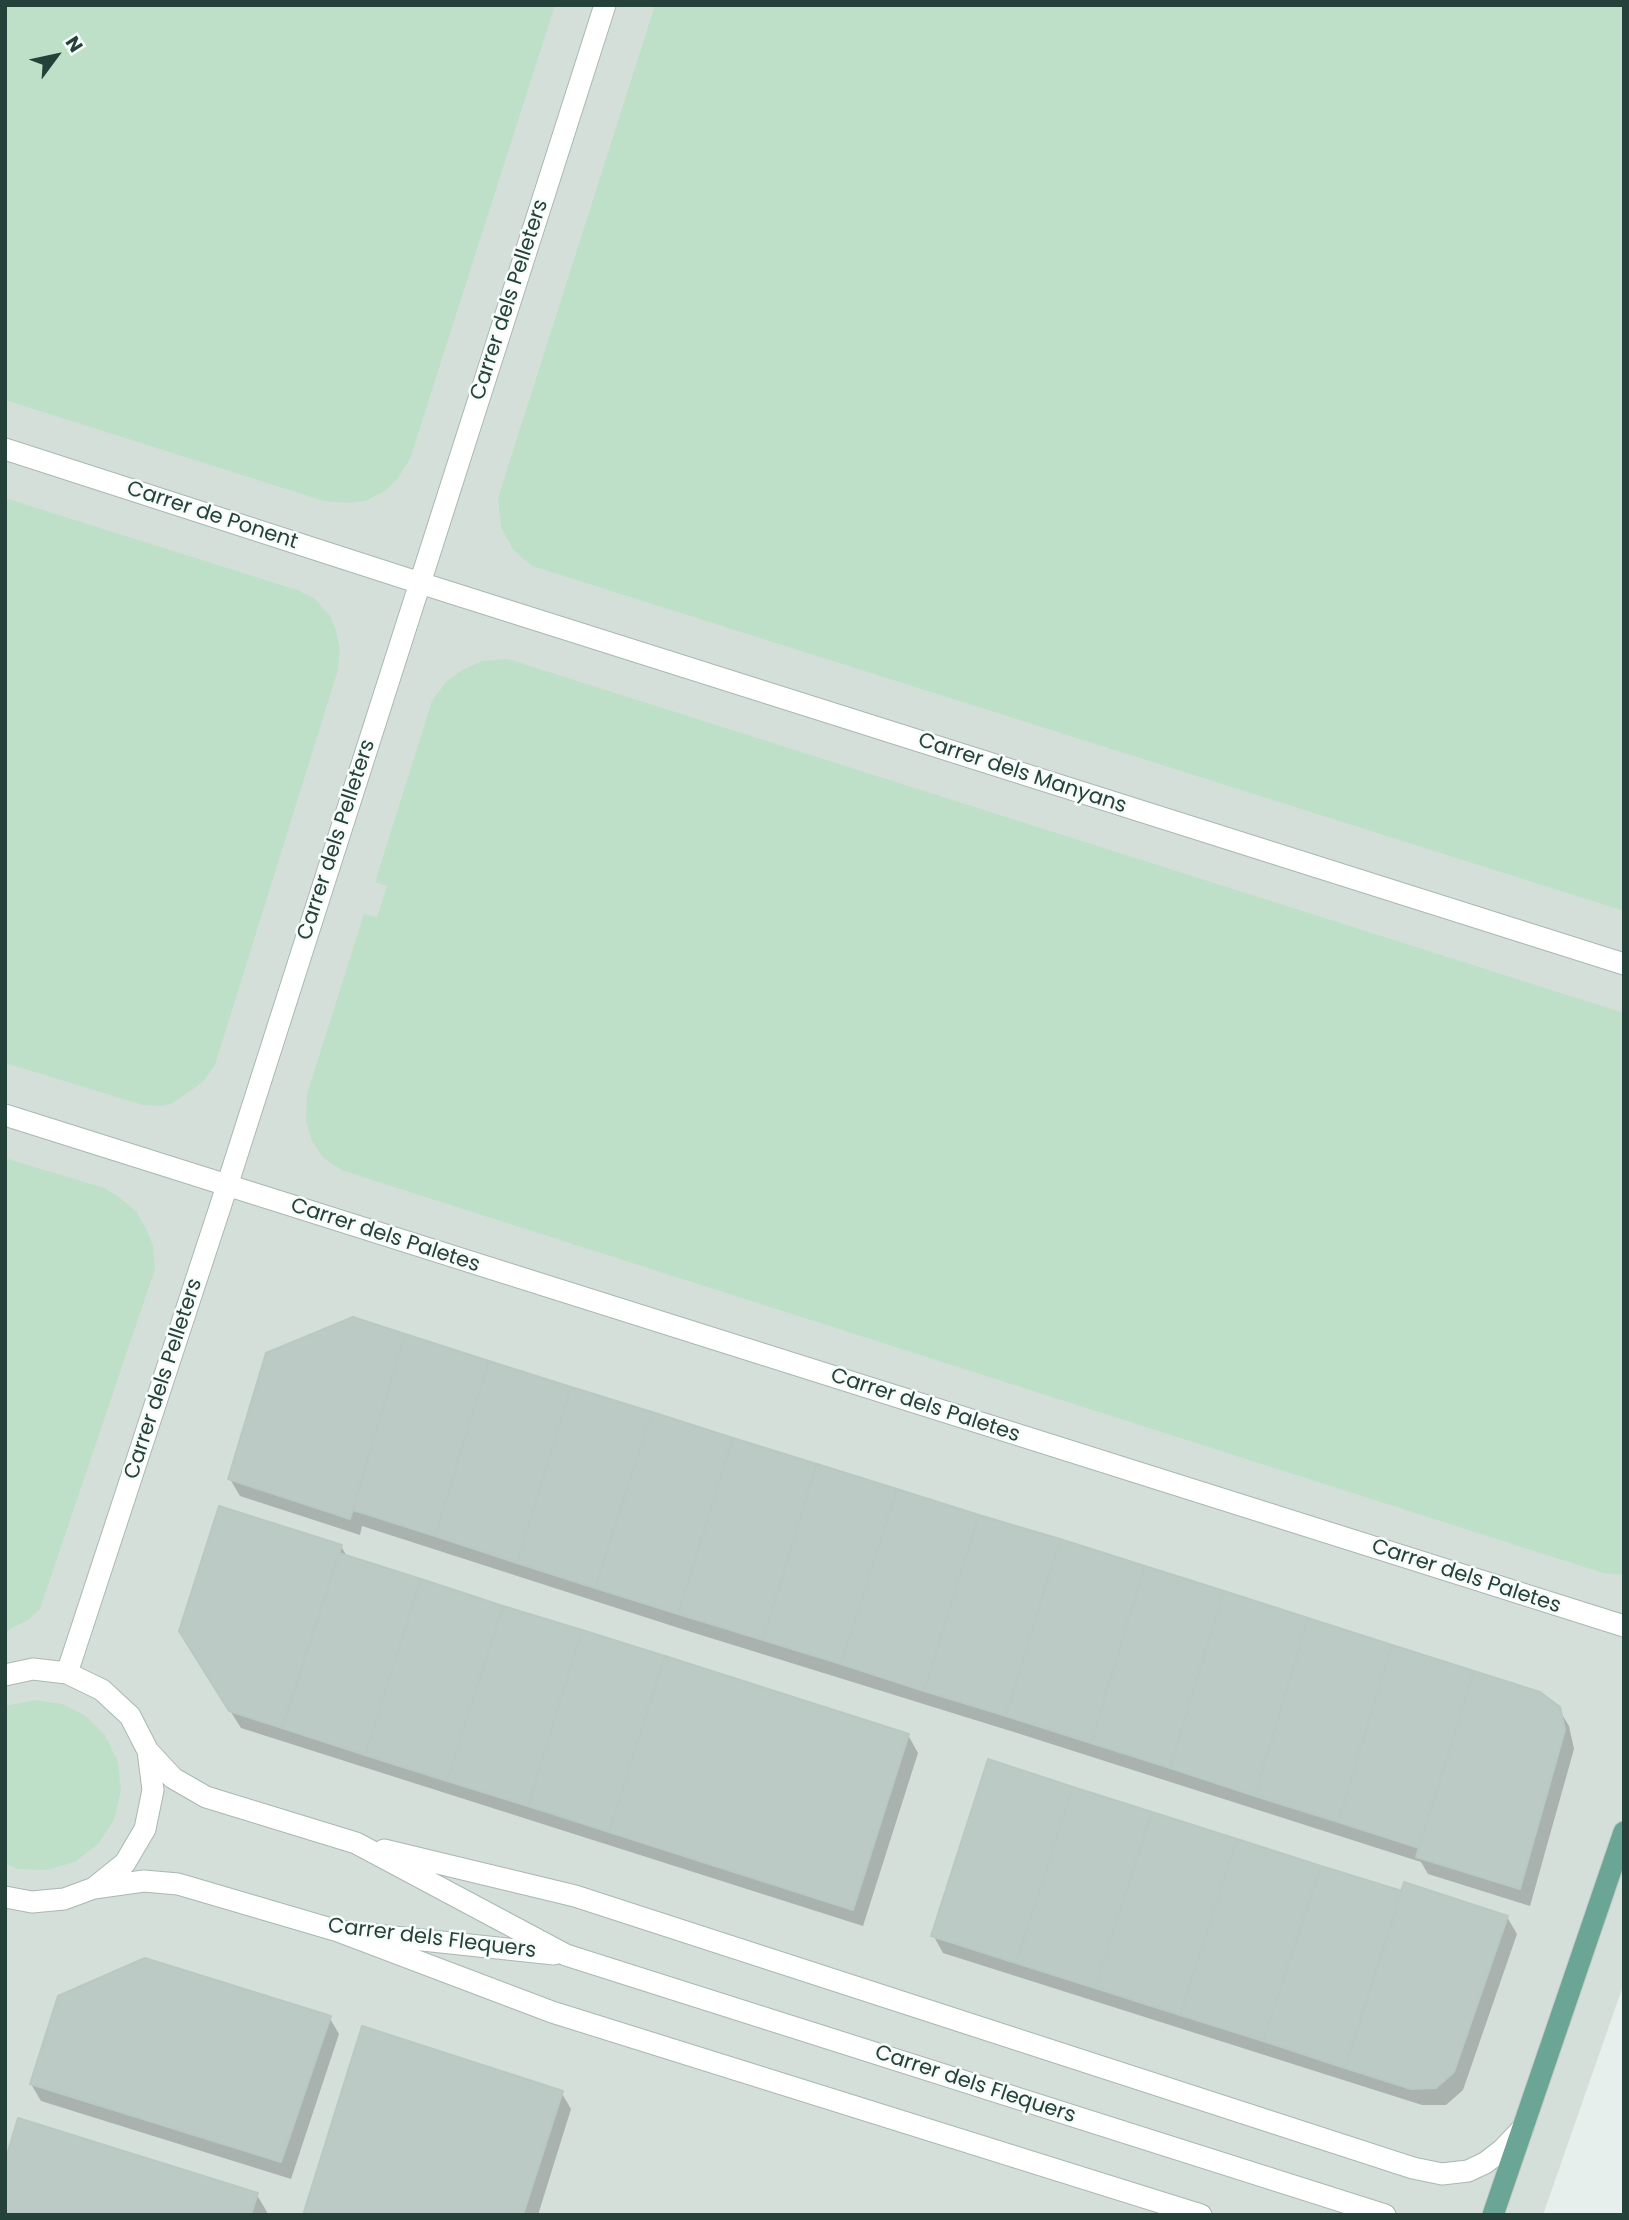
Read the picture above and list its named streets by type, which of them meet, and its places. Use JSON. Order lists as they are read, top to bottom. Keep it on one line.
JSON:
{"streets":{"street":["Carrer dels Pelleters","Carrer de Ponent","Carrer dels Manyans","Carrer dels Paletes","Carrer dels Flequers"]},"crossings":[["Carrer dels Pelleters","Carrer de Ponent"],["Carrer dels Pelleters","Carrer dels Manyans"],["Carrer dels Pelleters","Carrer dels Paletes"],["Carrer de Ponent","Carrer dels Manyans"]],"north":"top right"}
